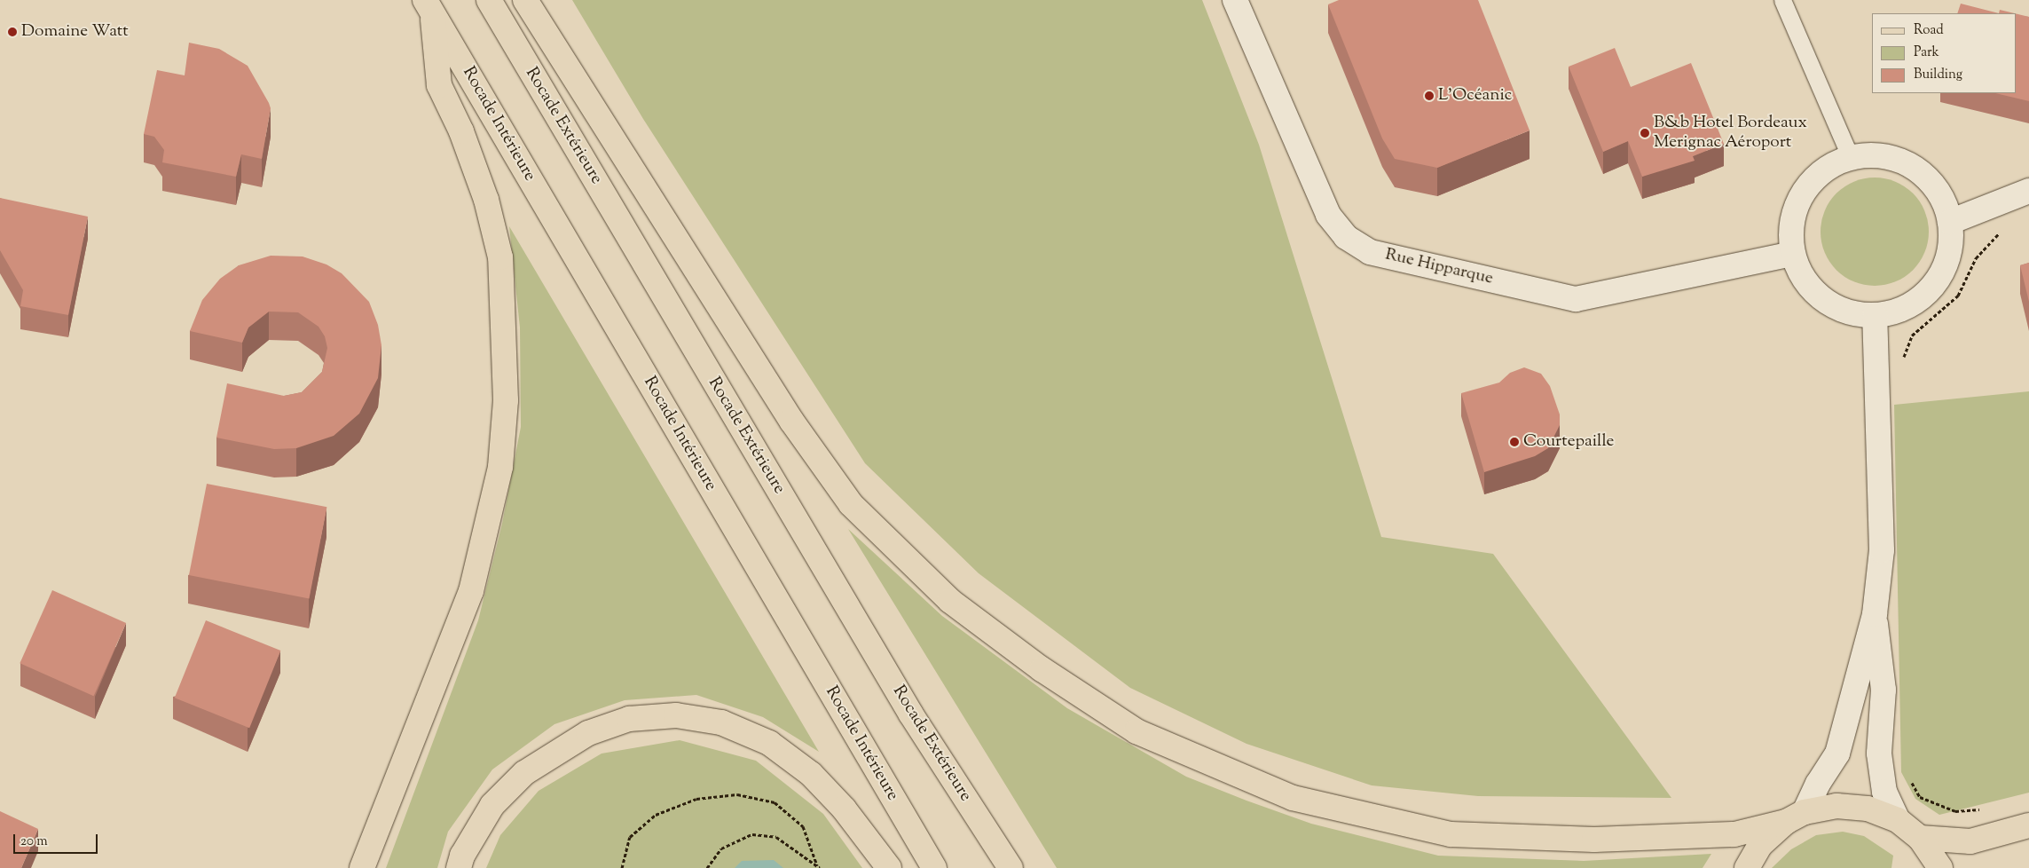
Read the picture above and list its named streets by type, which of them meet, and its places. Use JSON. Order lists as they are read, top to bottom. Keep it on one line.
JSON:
{"streets":{"main road":["Rocade Intérieure","Rocade Extérieure"],"street":["Rue Hipparque"]},"places":["Domaine Watt","L’Océanic","B&b Hotel Bordeaux Merignac Aéroport","Courtepaille"],"legend":["Road","Park","Building"],"scale_bar":"20 m"}
